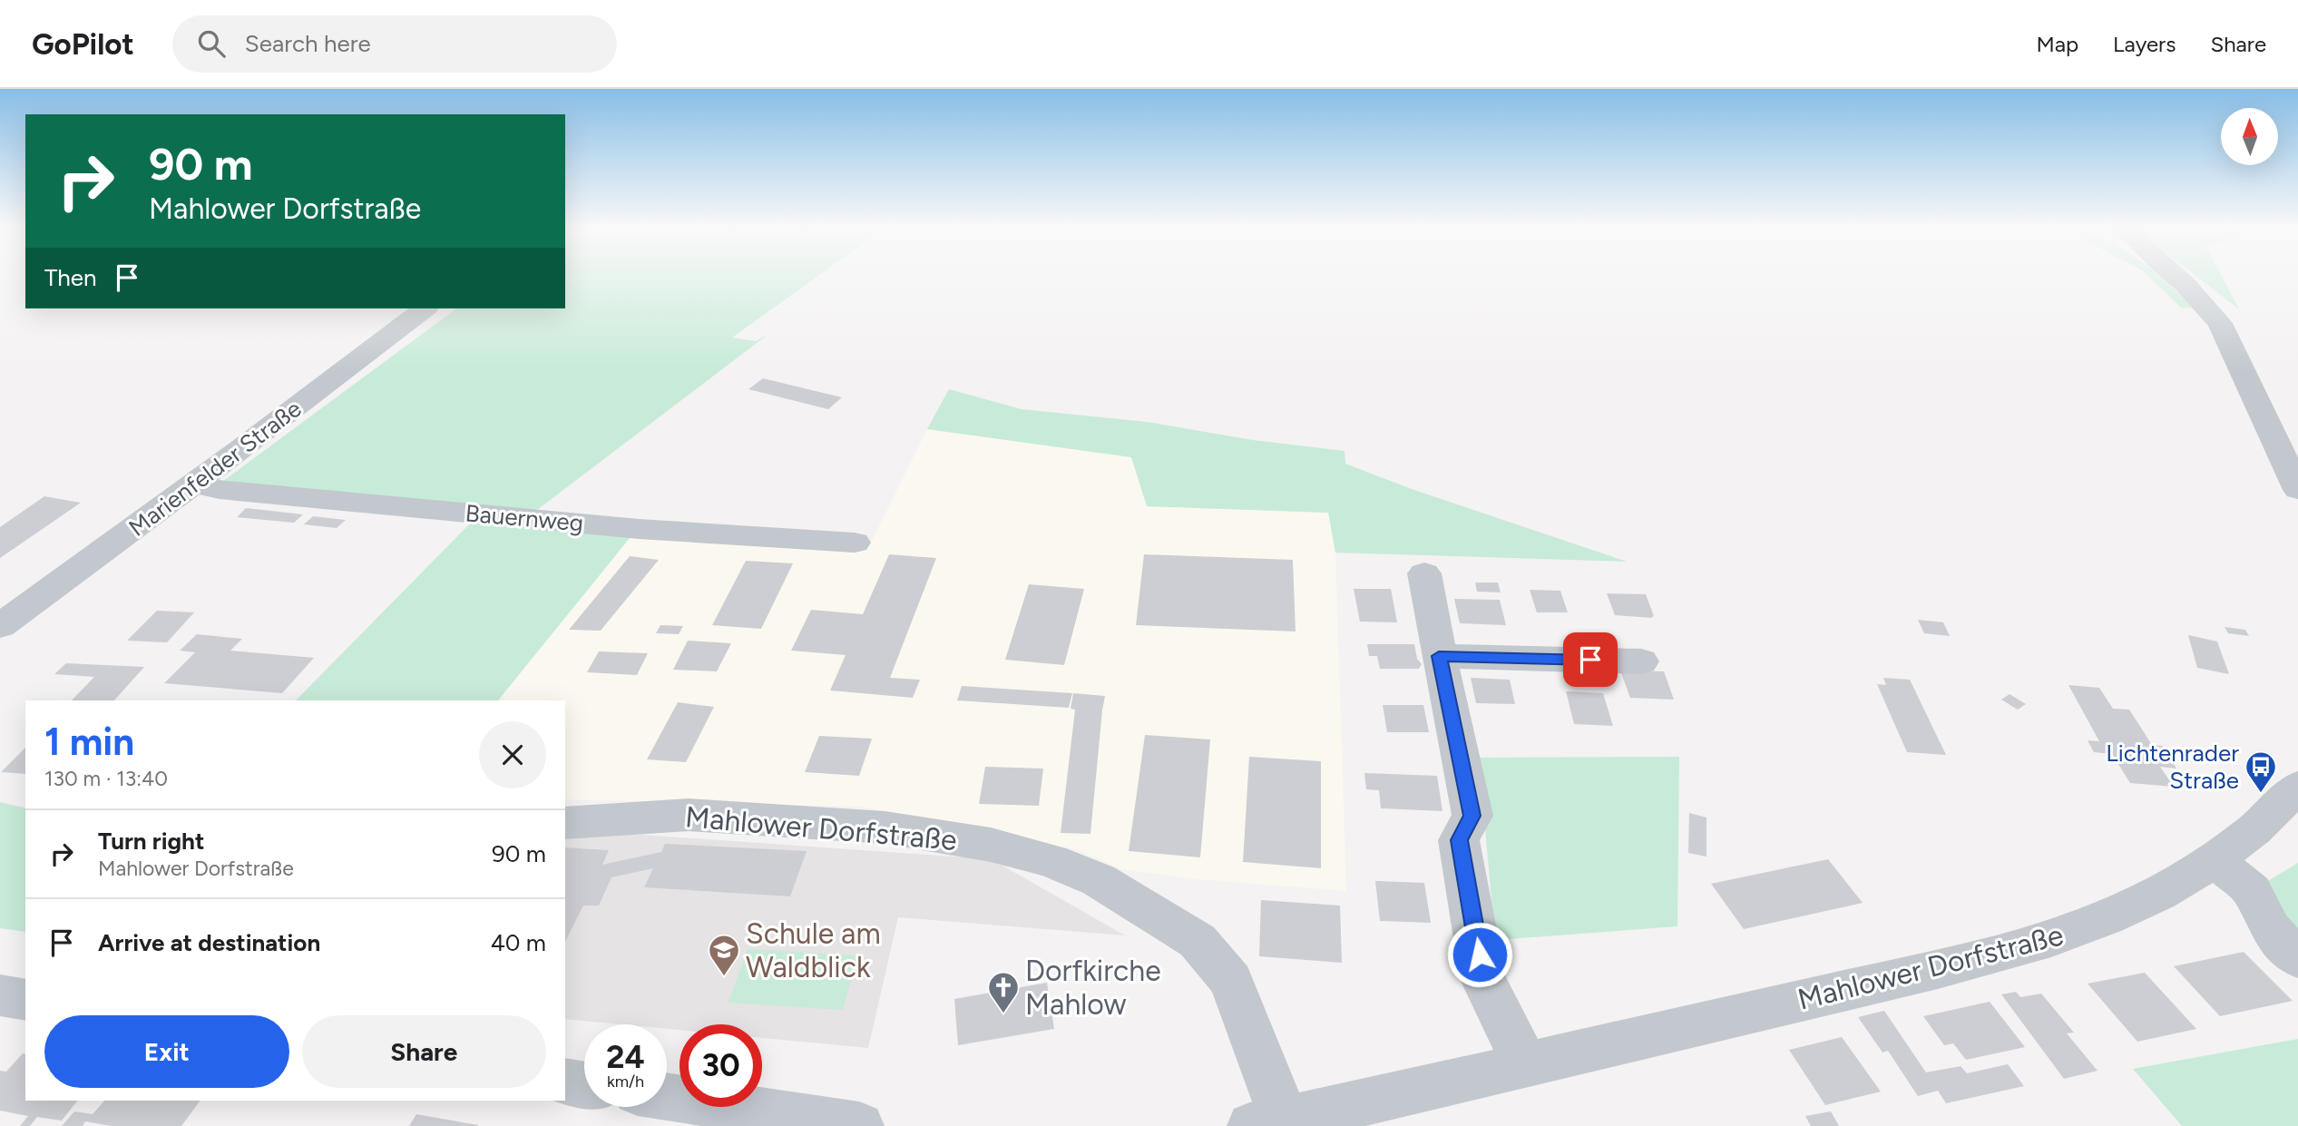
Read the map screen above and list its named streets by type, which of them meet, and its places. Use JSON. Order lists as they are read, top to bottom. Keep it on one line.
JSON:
{"streets":{"street":["Marienfelder Straße","Bauernweg","Mahlower Dorfstraße"]},"crossings":[["Marienfelder Straße","Bauernweg"]],"places":{"bus stop":["Lichtenrader Straße"],"school or university":["Schule am Waldblick"],"church":["Dorfkirche Mahlow"]},"north":"top","page":{"header":"GoPilot","search":"Search here","nav":["Map","Layers","Share"],"turn":["90 m","Mahlower Dorfstraße"],"then":"Then","heading":["1 min","130 m · 13:40"],"list":[{"name":"Turn right","note":"Mahlower Dorfstraße","value":"90 m"},{"name":"Arrive at destination","value":"40 m"}],"buttons":["Exit","Share"],"speed":"24 km/h","limit":"30"}}
